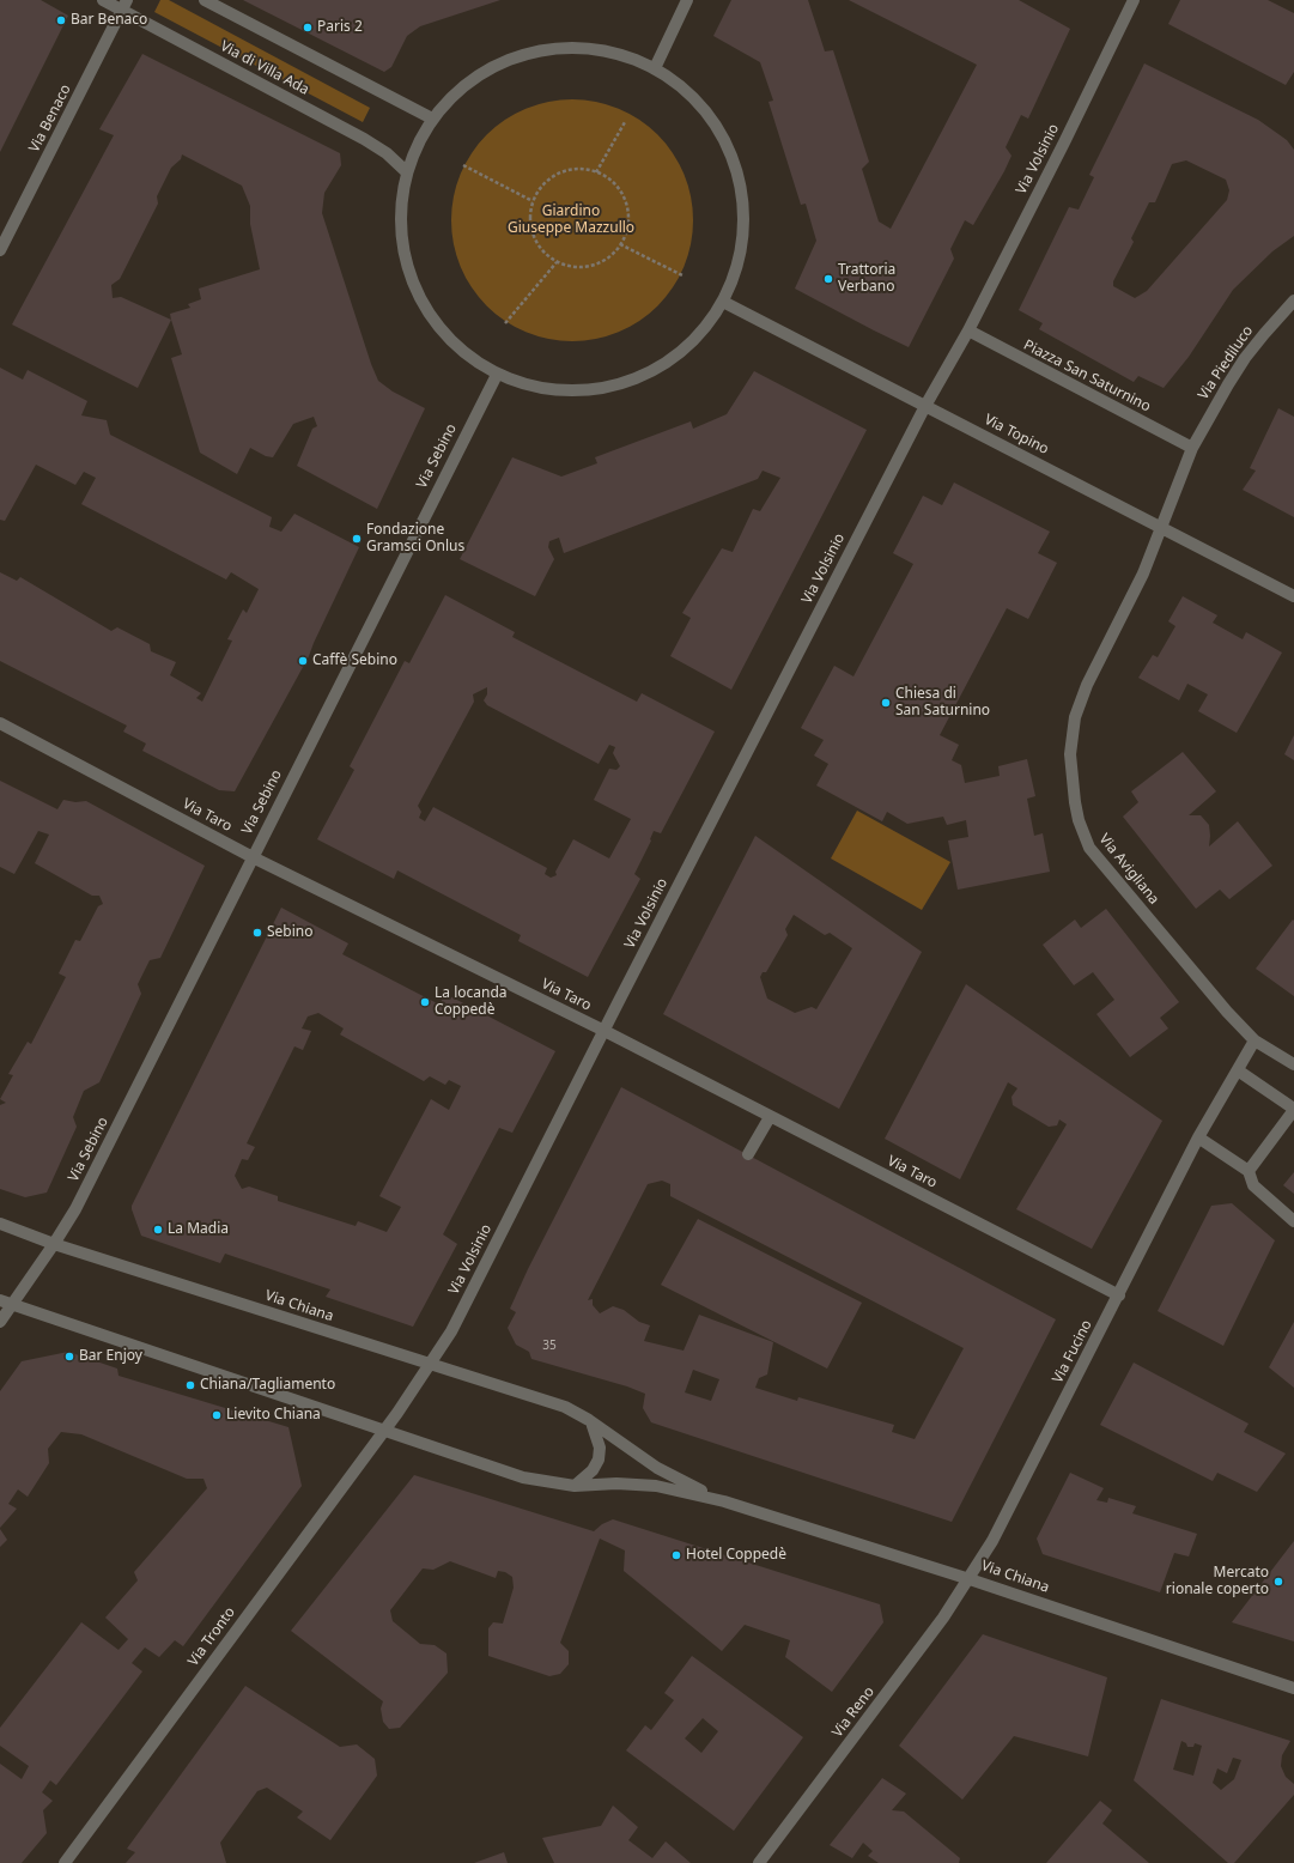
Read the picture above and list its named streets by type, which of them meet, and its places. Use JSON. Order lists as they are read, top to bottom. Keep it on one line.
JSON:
{"streets":{"street":["Via di Villa Ada","Via Benaco","Via Volsinio","Via Piediluco","Piazza San Saturnino","Via Topino","Via Sebino","Via Taro","Via Avigliana","Via Chiana","Via Fucino","Via Tronto","Via Reno"]},"crossings":[["Via di Villa Ada","Via Benaco"],["Via Volsinio","Piazza San Saturnino"],["Via Volsinio","Via Topino"],["Via Volsinio","Via Taro"],["Via Volsinio","Via Chiana"],["Via Volsinio","Via Tronto"],["Via Piediluco","Piazza San Saturnino"],["Via Topino","Via Avigliana"],["Via Sebino","Via Taro"],["Via Sebino","Via Chiana"],["Via Taro","Via Fucino"],["Via Avigliana","Via Fucino"],["Via Chiana","Via Fucino"],["Via Chiana","Via Tronto"],["Via Chiana","Via Reno"],["Via Fucino","Via Reno"]],"parks":["Giardino Giuseppe Mazzullo"],"places":["Bar Benaco","Paris 2","Trattoria Verbano","Fondazione Gramsci Onlus","Caffè Sebino","Chiesa di San Saturnino","Sebino","La locanda Coppedè","La Madia","Bar Enjoy","Chiana/Tagliamento","Lievito Chiana","Hotel Coppedè","Mercato rionale coperto"],"house_numbers":["35"]}
